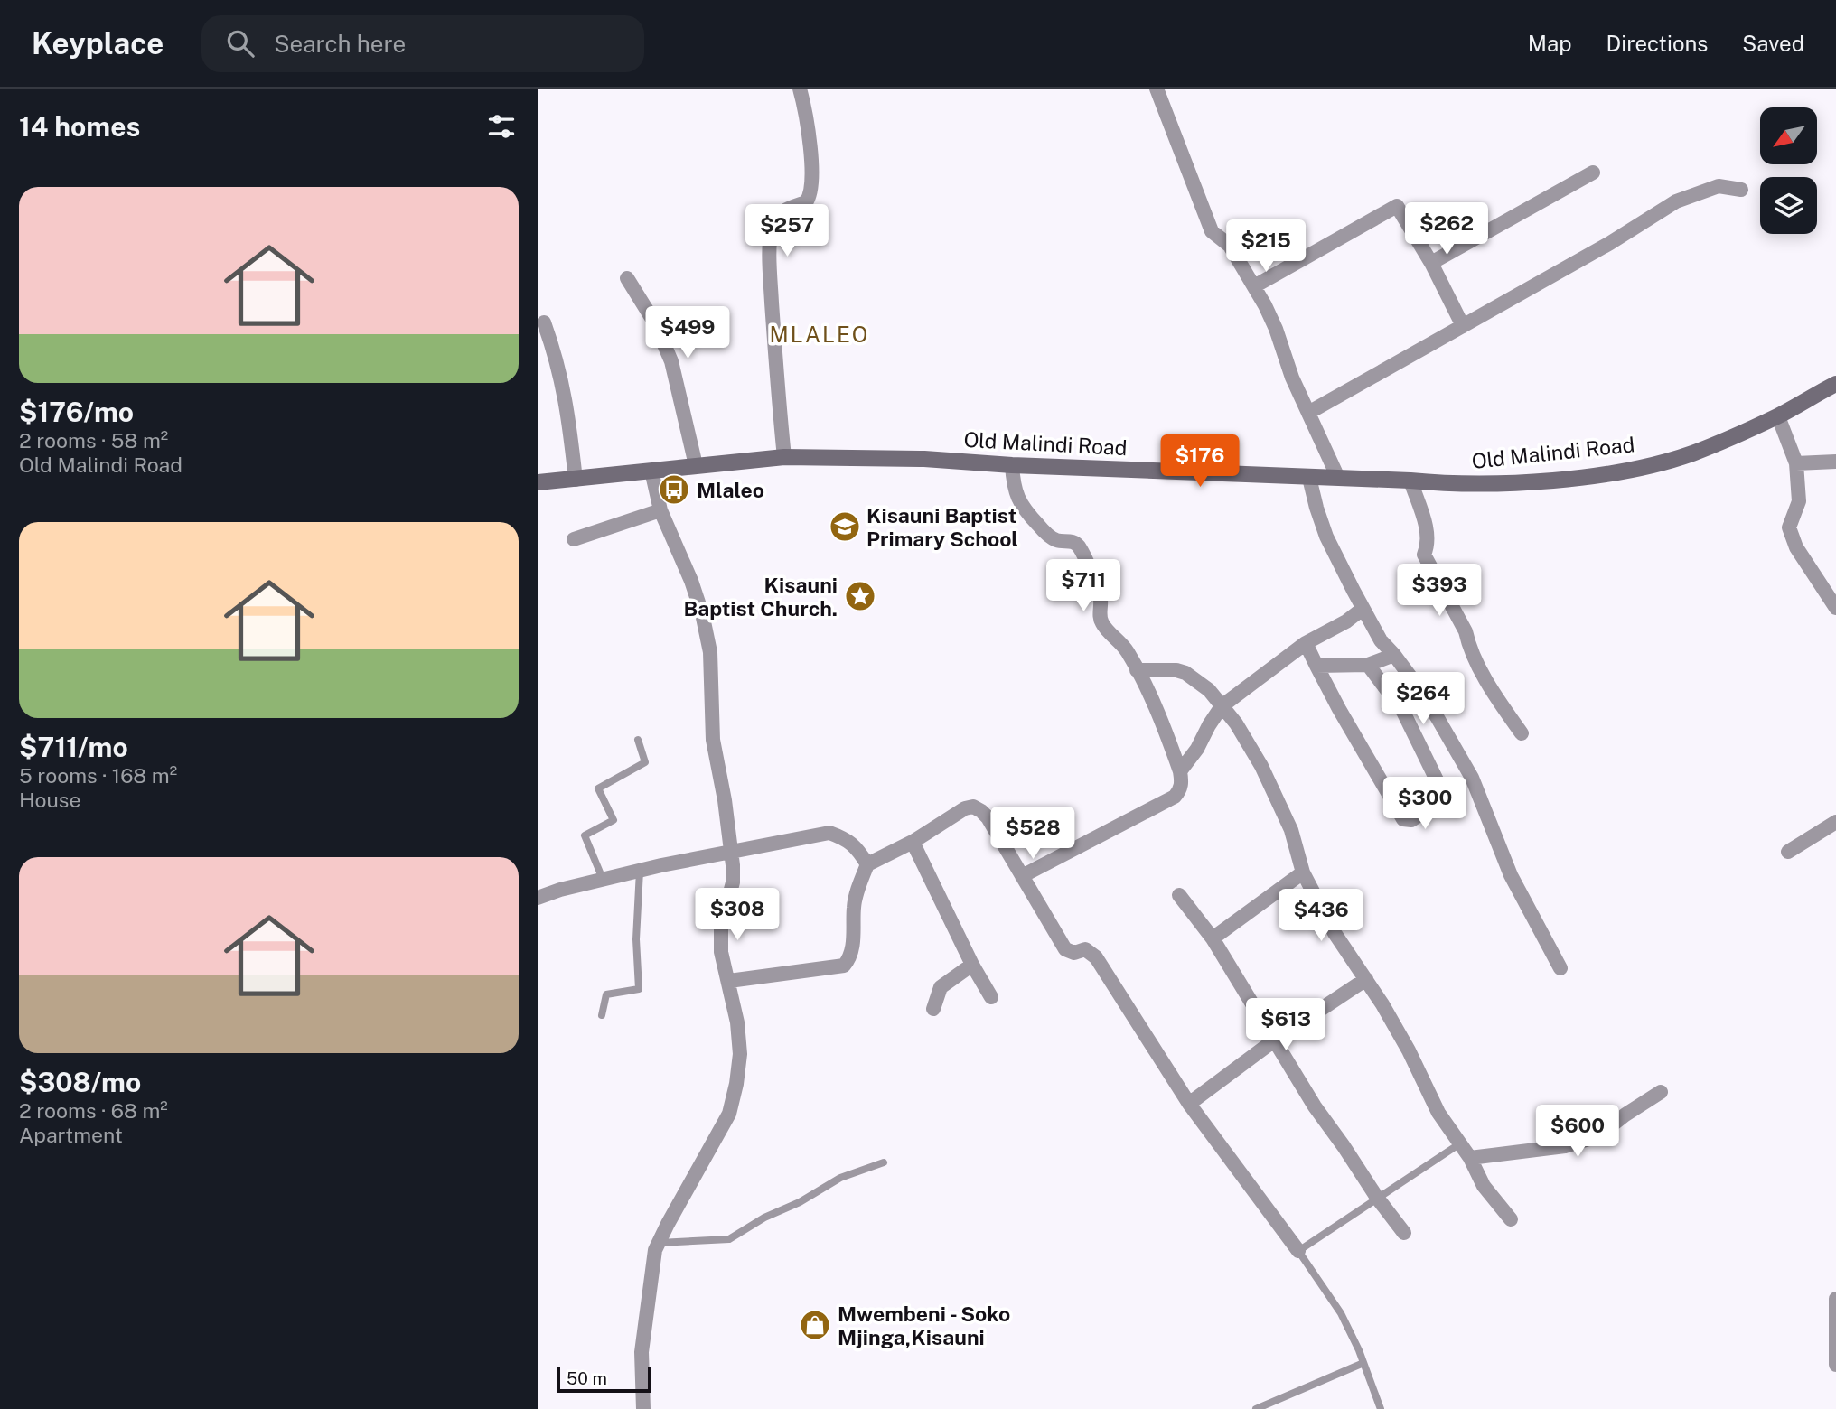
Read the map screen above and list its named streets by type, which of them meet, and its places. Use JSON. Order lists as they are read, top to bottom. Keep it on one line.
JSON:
{"streets":{"main road":["Old Malindi Road"]},"districts":["MLALEO"],"places":{"bus stop":["Mlaleo"],"school or university":["Kisauni Baptist Primary School"],"place":["Kisauni Baptist Church."],"shop":["Mwembeni - Soko Mjinga,Kisauni"]},"scale_bar":"50 m","north":"bottom left","page":{"header":"Keyplace","search":"Search here","nav":["Map","Directions","Saved"],"heading":"14 homes","list":[{"name":"$176/mo","note":"2 rooms · 58 m² · Old Malindi Road"},{"name":"$711/mo","note":"5 rooms · 168 m² · House"},{"name":"$308/mo","note":"2 rooms · 68 m² · Apartment"}],"price":["$262","$257","$215","$499","$176","$711","$393","$264","$300","$528","$308","$436","$613","$600"],"scale":"50 m"}}
